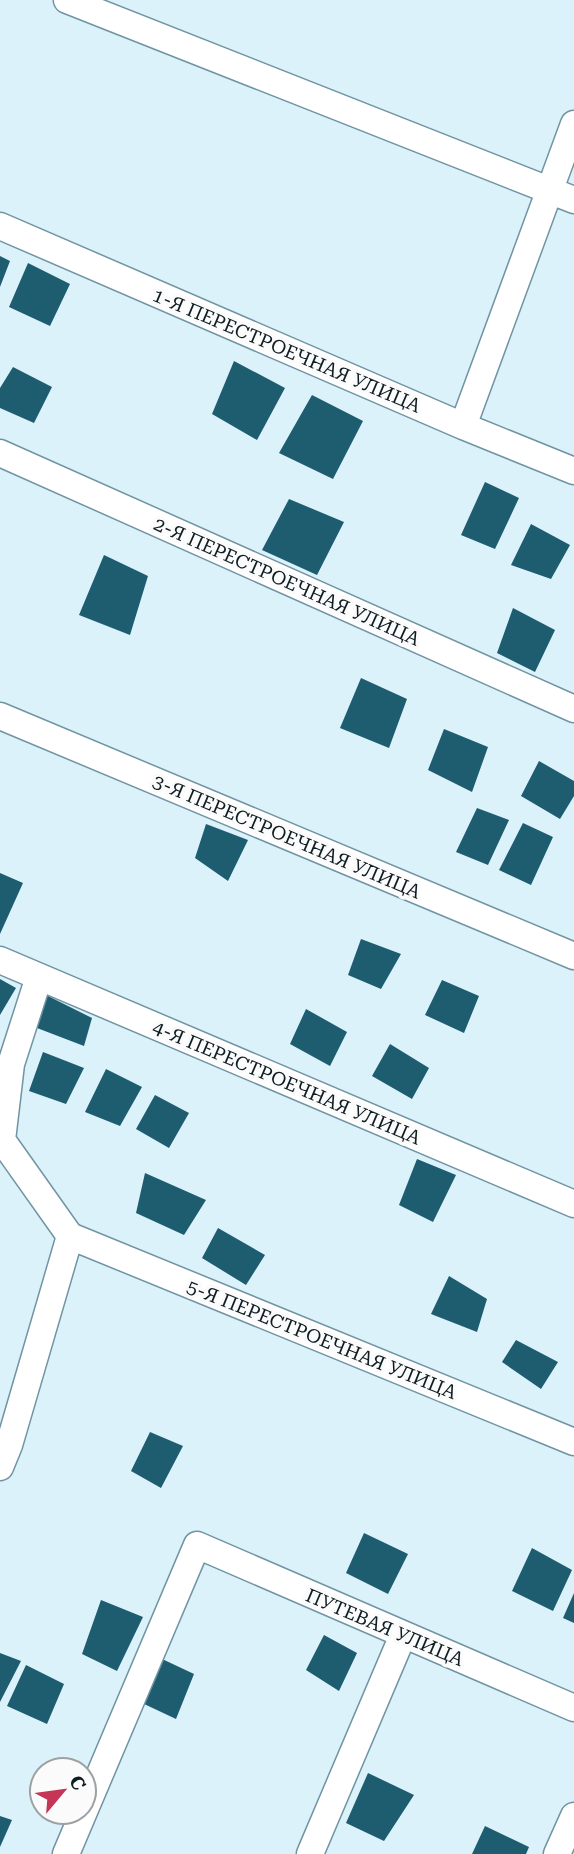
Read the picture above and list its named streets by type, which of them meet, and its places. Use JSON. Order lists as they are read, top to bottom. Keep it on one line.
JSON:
{"streets":{"street":["1-Я ПЕРЕСТРОЕЧНАЯ УЛИЦА","2-Я ПЕРЕСТРОЕЧНАЯ УЛИЦА","3-Я ПЕРЕСТРОЕЧНАЯ УЛИЦА","4-Я ПЕРЕСТРОЕЧНАЯ УЛИЦА","5-Я ПЕРЕСТРОЕЧНАЯ УЛИЦА","ПУТЕВАЯ УЛИЦА"]},"north":"top right"}
